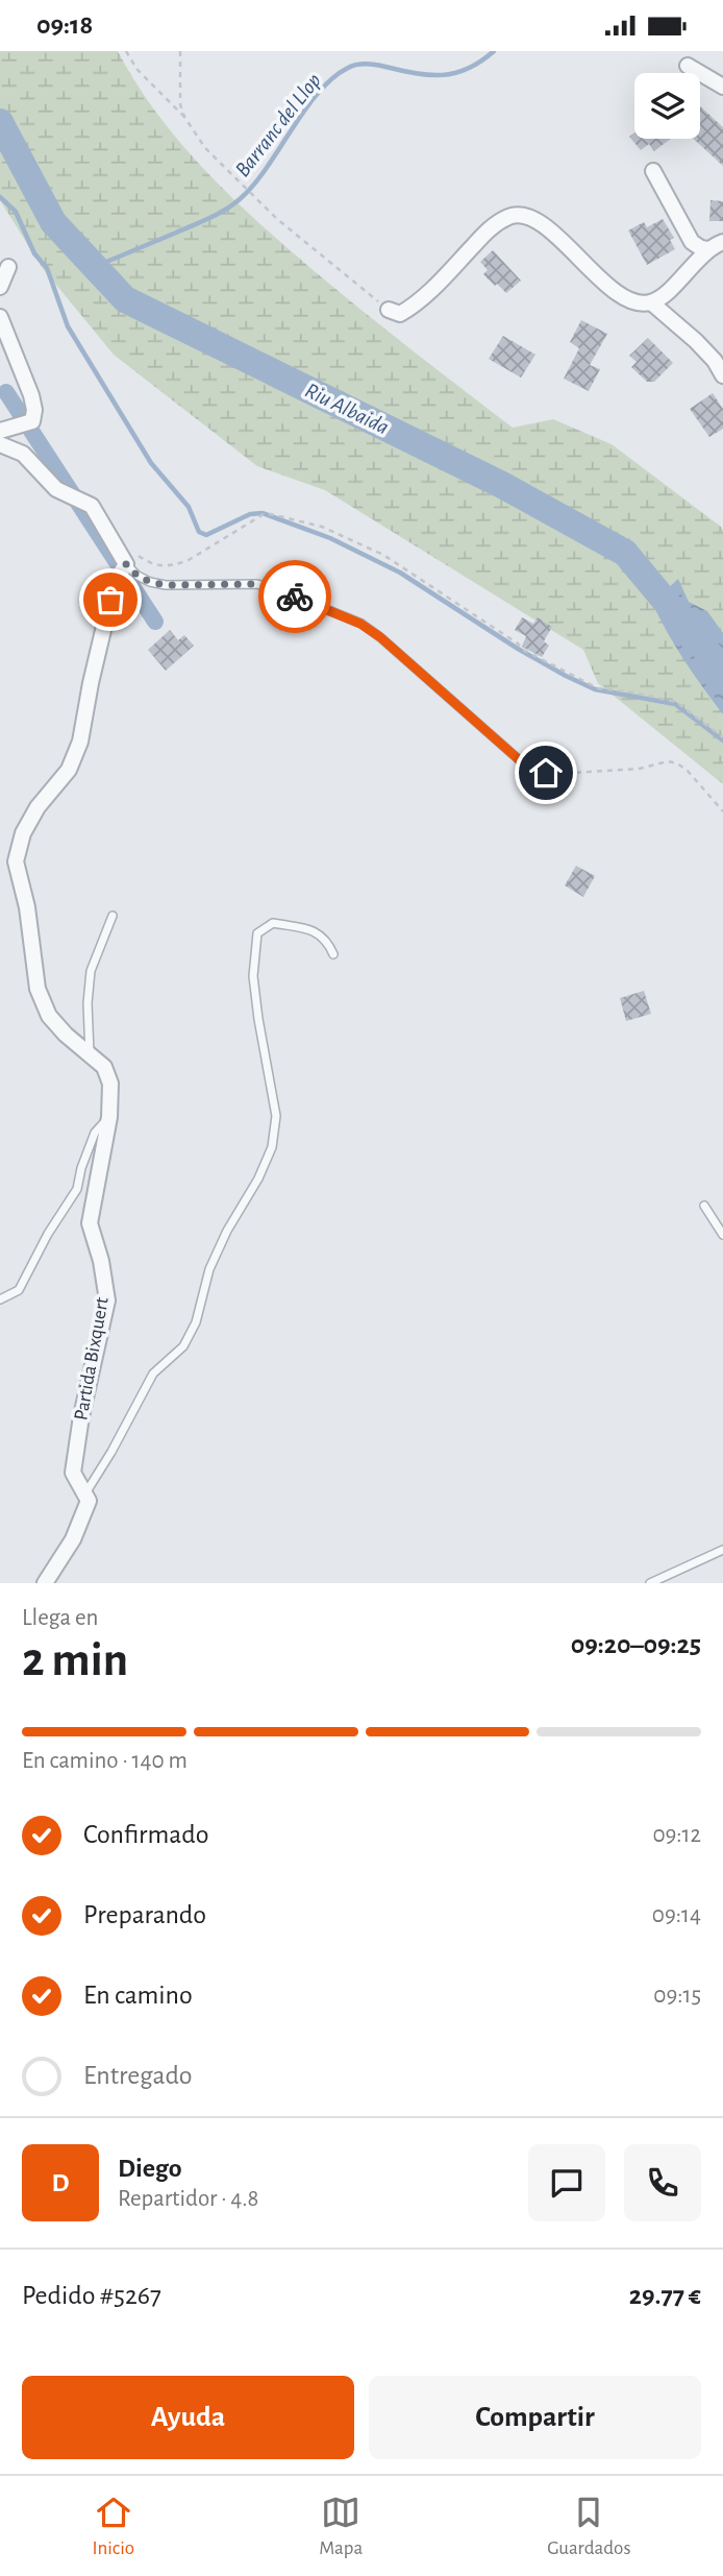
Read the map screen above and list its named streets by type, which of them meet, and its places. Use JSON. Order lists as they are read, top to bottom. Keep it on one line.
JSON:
{"streets":{"street":["Partida Bixquert"]},"water":["Barranc del Llop","Riu Albaida"],"page":{"status":"09:18","heading":["2 min","Llega en","09:20–09:25"],"panel":["Diego","Repartidor · 4.8","Pedido #5267","29.77 €"],"bar":"En camino · 140 m","list":[["Confirmado","09:12"],["Preparando","09:14"],["En camino","09:15"],"Entregado"],"round":"D","buttons":["Ayuda","Compartir"],"tabs":["Inicio","Mapa","Guardados"]}}
